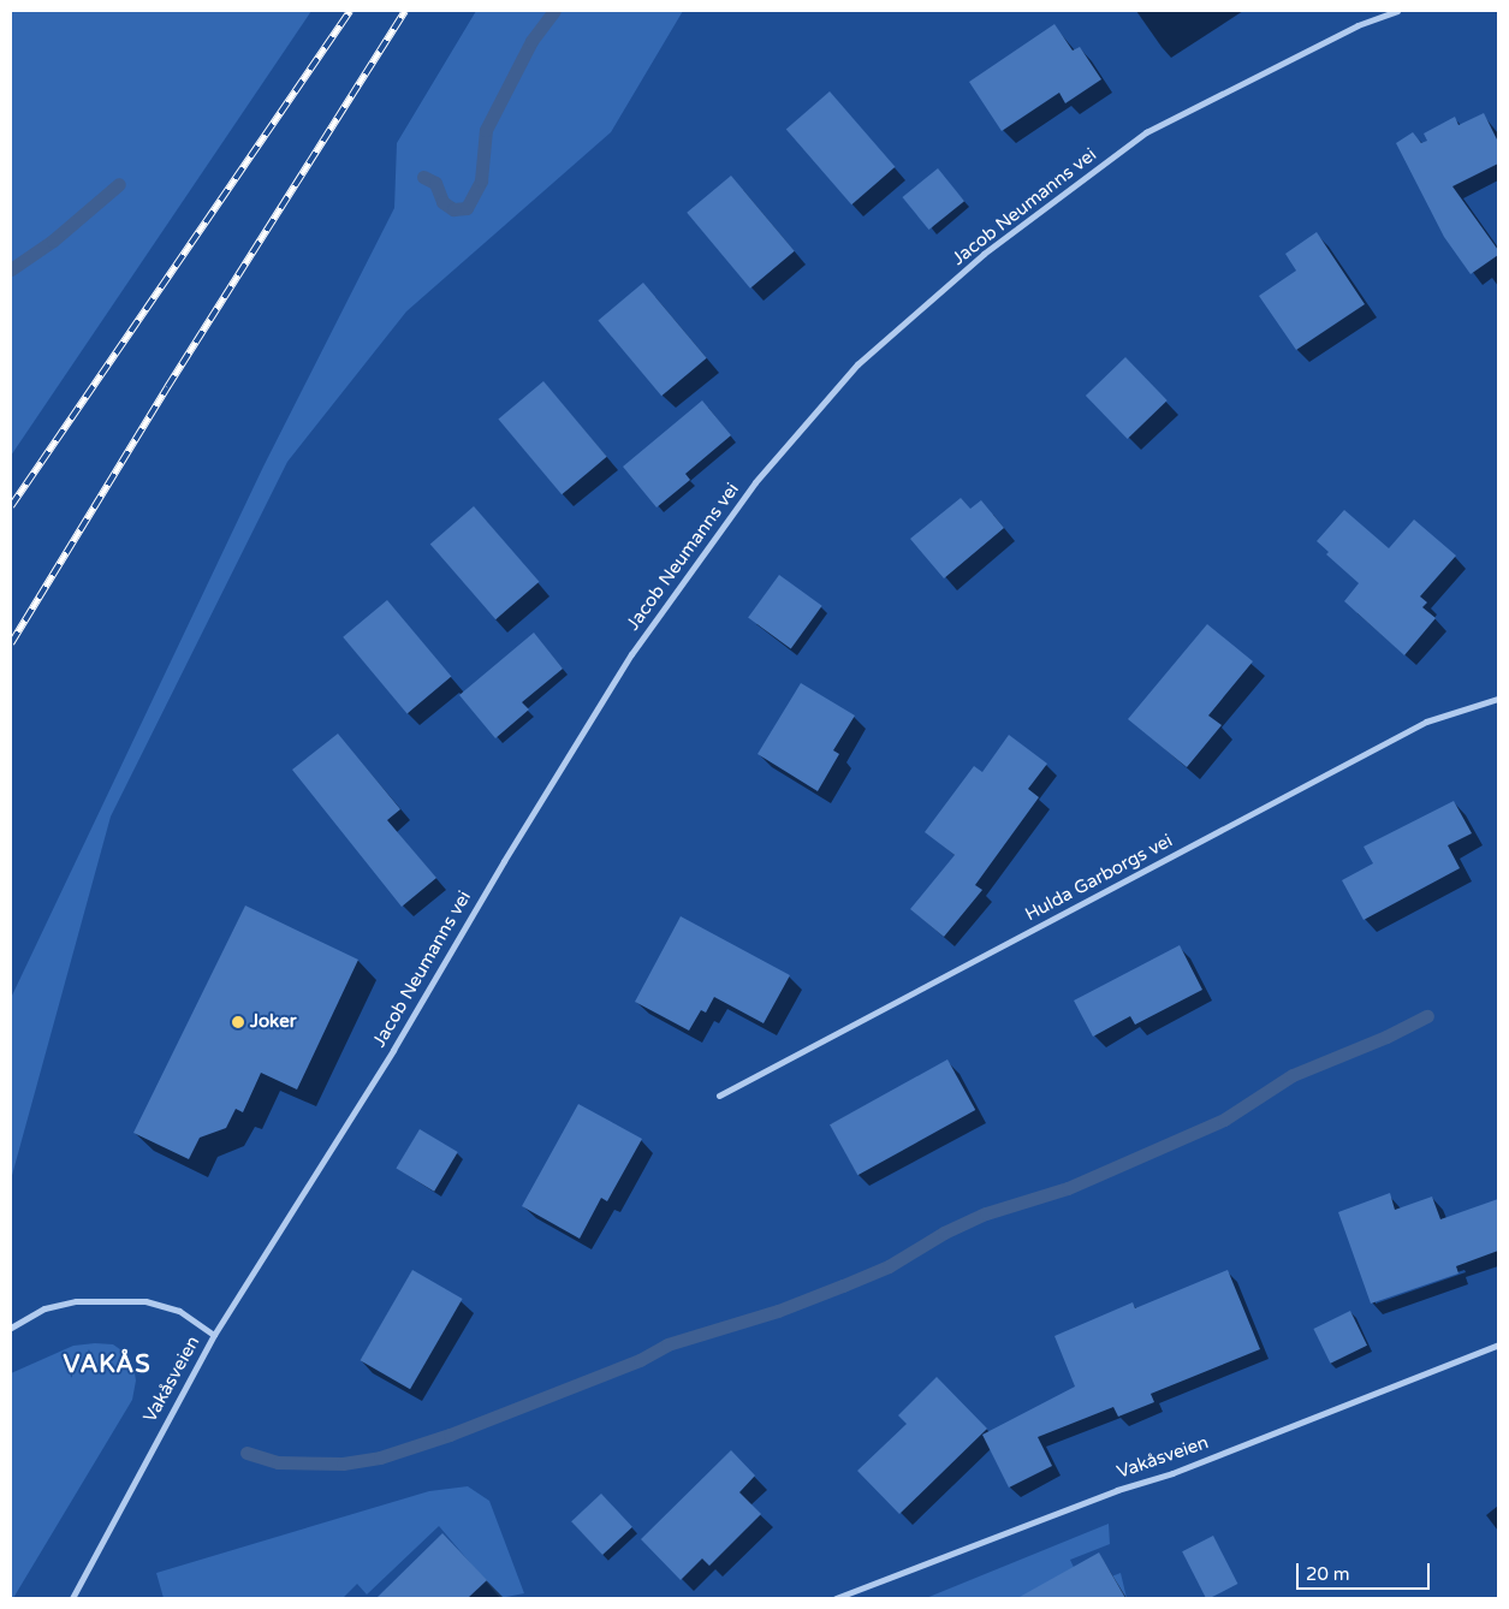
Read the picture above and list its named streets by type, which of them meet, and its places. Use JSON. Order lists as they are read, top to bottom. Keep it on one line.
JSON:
{"streets":{"street":["Jacob Neumanns vei","Hulda Garborgs vei","Vakåsveien"]},"crossings":[["Jacob Neumanns vei","Vakåsveien"]],"districts":["VAKÅS"],"places":["Joker"],"scale_bar":"20 m"}
